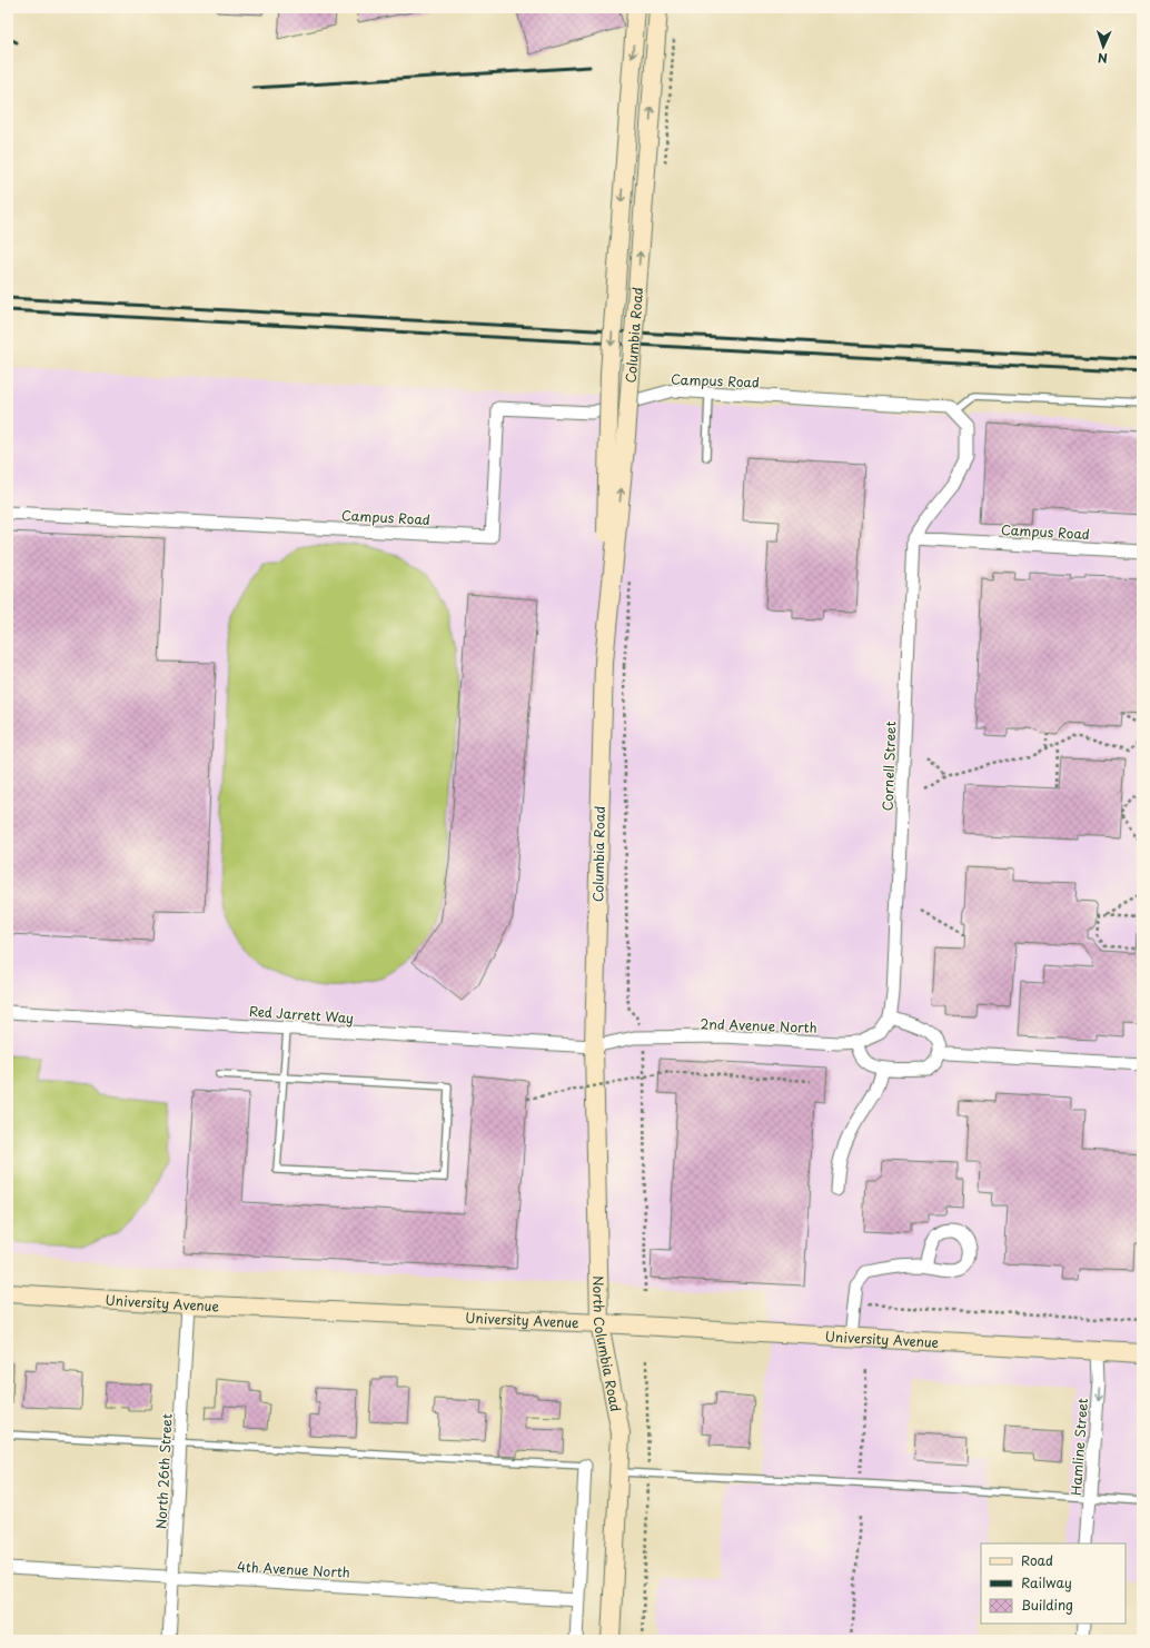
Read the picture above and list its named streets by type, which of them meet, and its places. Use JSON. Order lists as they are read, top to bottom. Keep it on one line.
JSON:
{"streets":{"main road":["Columbia Road","University Avenue","North Columbia Road"],"street":["Campus Road","Cornell Street","Red Jarrett Way","2nd Avenue North","Hamline Street","North 26th Street","4th Avenue North"]},"crossings":[["Columbia Road","Red Jarrett Way"],["Columbia Road","2nd Avenue North"],["Columbia Road","North Columbia Road"],["Campus Road","Cornell Street"],["Cornell Street","2nd Avenue North"],["Red Jarrett Way","2nd Avenue North"],["Red Jarrett Way","North Columbia Road"],["2nd Avenue North","North Columbia Road"],["University Avenue","North Columbia Road"],["University Avenue","Hamline Street"],["University Avenue","North 26th Street"],["North 26th Street","4th Avenue North"]],"one_way":["Hamline Street"],"legend":["Road","Railway","Building"],"north":"bottom"}
